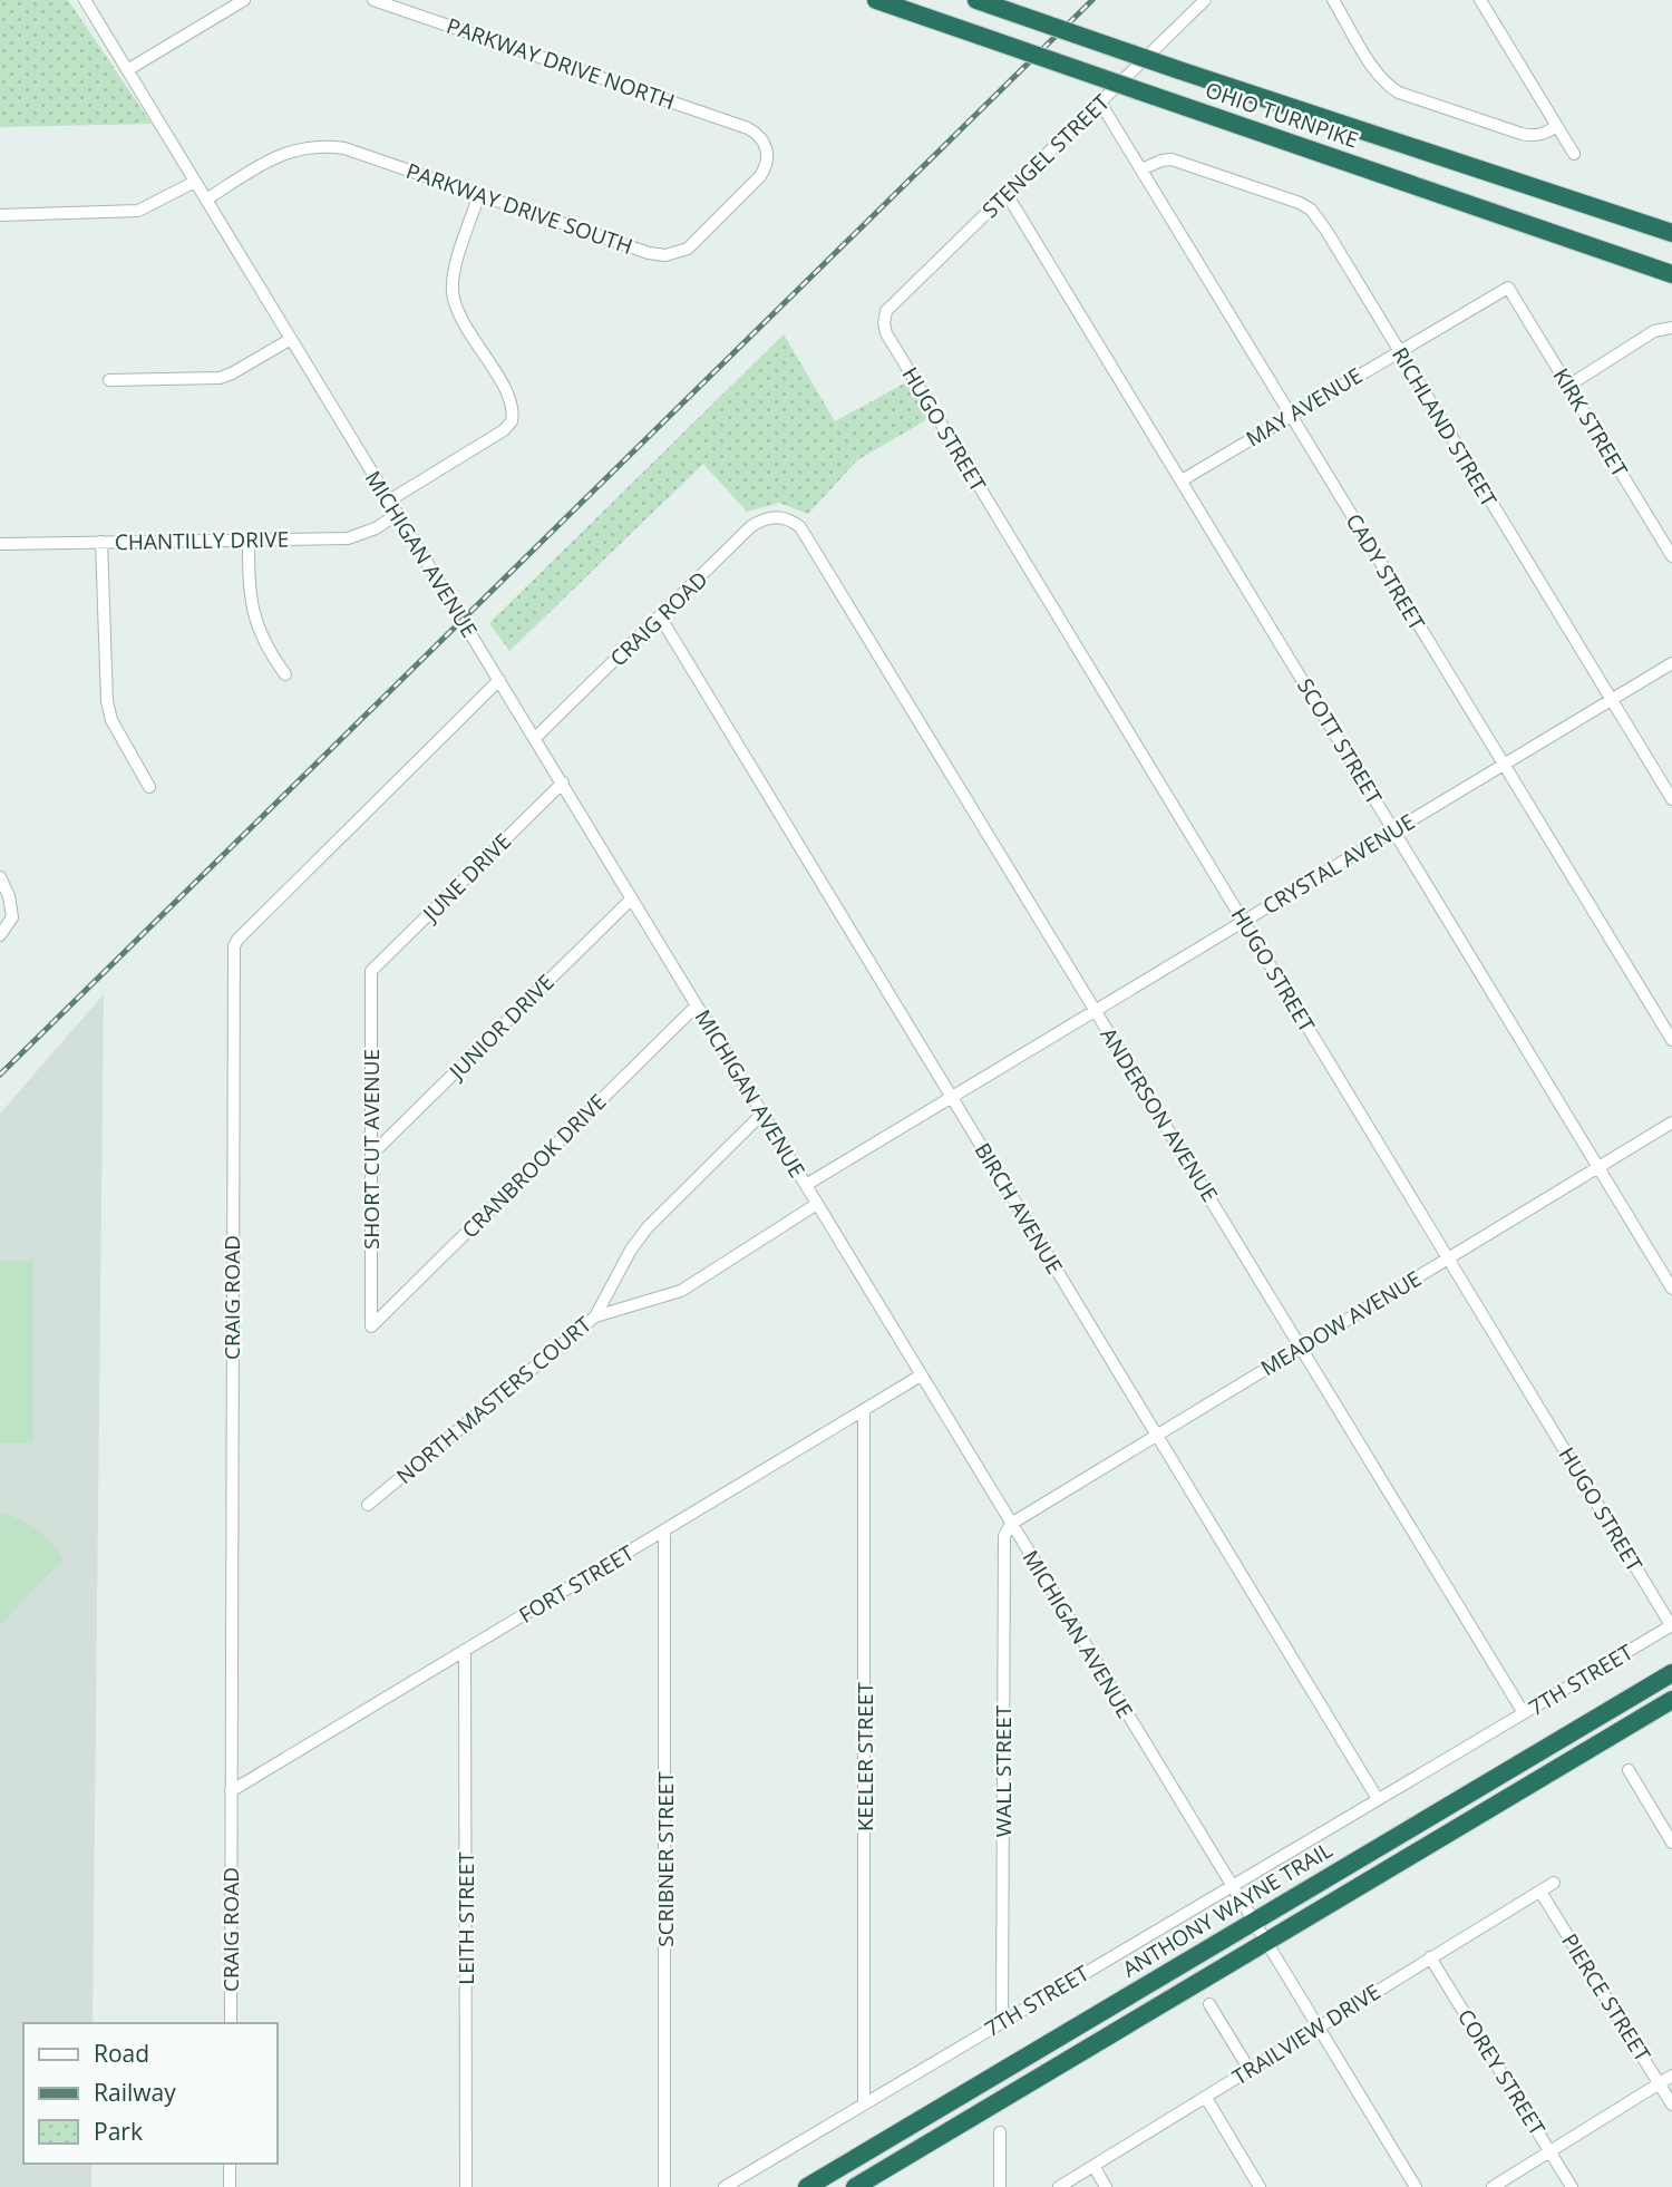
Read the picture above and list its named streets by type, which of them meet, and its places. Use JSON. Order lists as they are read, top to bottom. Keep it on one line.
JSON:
{"streets":{"highway":["OHIO TURNPIKE","ANTHONY WAYNE TRAIL"],"street":["PARKWAY DRIVE NORTH","STENGEL STREET","PARKWAY DRIVE SOUTH","MAY AVENUE","KIRK STREET","RICHLAND STREET","HUGO STREET","CHANTILLY DRIVE","MICHIGAN AVENUE","CADY STREET","CRAIG ROAD","SCOTT STREET","CRYSTAL AVENUE","JUNE DRIVE","JUNIOR DRIVE","ANDERSON AVENUE","SHORT CUT AVENUE","CRANBROOK DRIVE","BIRCH AVENUE","MEADOW AVENUE","NORTH MASTERS COURT","FORT STREET","7TH STREET","KEELER STREET","WALL STREET","SCRIBNER STREET","LEITH STREET","PIERCE STREET","TRAILVIEW DRIVE","COREY STREET"]},"crossings":[["PARKWAY DRIVE NORTH","PARKWAY DRIVE SOUTH"],["STENGEL STREET","HUGO STREET"],["STENGEL STREET","CADY STREET"],["STENGEL STREET","SCOTT STREET"],["PARKWAY DRIVE SOUTH","MICHIGAN AVENUE"],["MAY AVENUE","KIRK STREET"],["MAY AVENUE","RICHLAND STREET"],["MAY AVENUE","CADY STREET"],["MAY AVENUE","SCOTT STREET"],["RICHLAND STREET","CADY STREET"],["RICHLAND STREET","CRYSTAL AVENUE"],["HUGO STREET","CRYSTAL AVENUE"],["HUGO STREET","MEADOW AVENUE"],["HUGO STREET","7TH STREET"],["CHANTILLY DRIVE","MICHIGAN AVENUE"],["MICHIGAN AVENUE","CRAIG ROAD"],["MICHIGAN AVENUE","CRYSTAL AVENUE"],["MICHIGAN AVENUE","JUNE DRIVE"],["MICHIGAN AVENUE","JUNIOR DRIVE"],["MICHIGAN AVENUE","CRANBROOK DRIVE"],["MICHIGAN AVENUE","MEADOW AVENUE"],["MICHIGAN AVENUE","NORTH MASTERS COURT"],["MICHIGAN AVENUE","FORT STREET"],["MICHIGAN AVENUE","7TH STREET"],["MICHIGAN AVENUE","WALL STREET"],["MICHIGAN AVENUE","ANTHONY WAYNE TRAIL"],["MICHIGAN AVENUE","TRAILVIEW DRIVE"],["CADY STREET","CRYSTAL AVENUE"],["CRAIG ROAD","ANDERSON AVENUE"],["CRAIG ROAD","BIRCH AVENUE"],["CRAIG ROAD","FORT STREET"],["SCOTT STREET","CRYSTAL AVENUE"],["SCOTT STREET","MEADOW AVENUE"],["CRYSTAL AVENUE","ANDERSON AVENUE"],["CRYSTAL AVENUE","BIRCH AVENUE"],["JUNE DRIVE","SHORT CUT AVENUE"],["JUNIOR DRIVE","SHORT CUT AVENUE"],["ANDERSON AVENUE","MEADOW AVENUE"],["ANDERSON AVENUE","7TH STREET"],["SHORT CUT AVENUE","CRANBROOK DRIVE"],["BIRCH AVENUE","MEADOW AVENUE"],["BIRCH AVENUE","7TH STREET"],["MEADOW AVENUE","WALL STREET"],["FORT STREET","KEELER STREET"],["FORT STREET","SCRIBNER STREET"],["FORT STREET","LEITH STREET"],["7TH STREET","KEELER STREET"],["7TH STREET","WALL STREET"],["PIERCE STREET","TRAILVIEW DRIVE"],["TRAILVIEW DRIVE","COREY STREET"]],"legend":["Road","Railway","Park"]}
